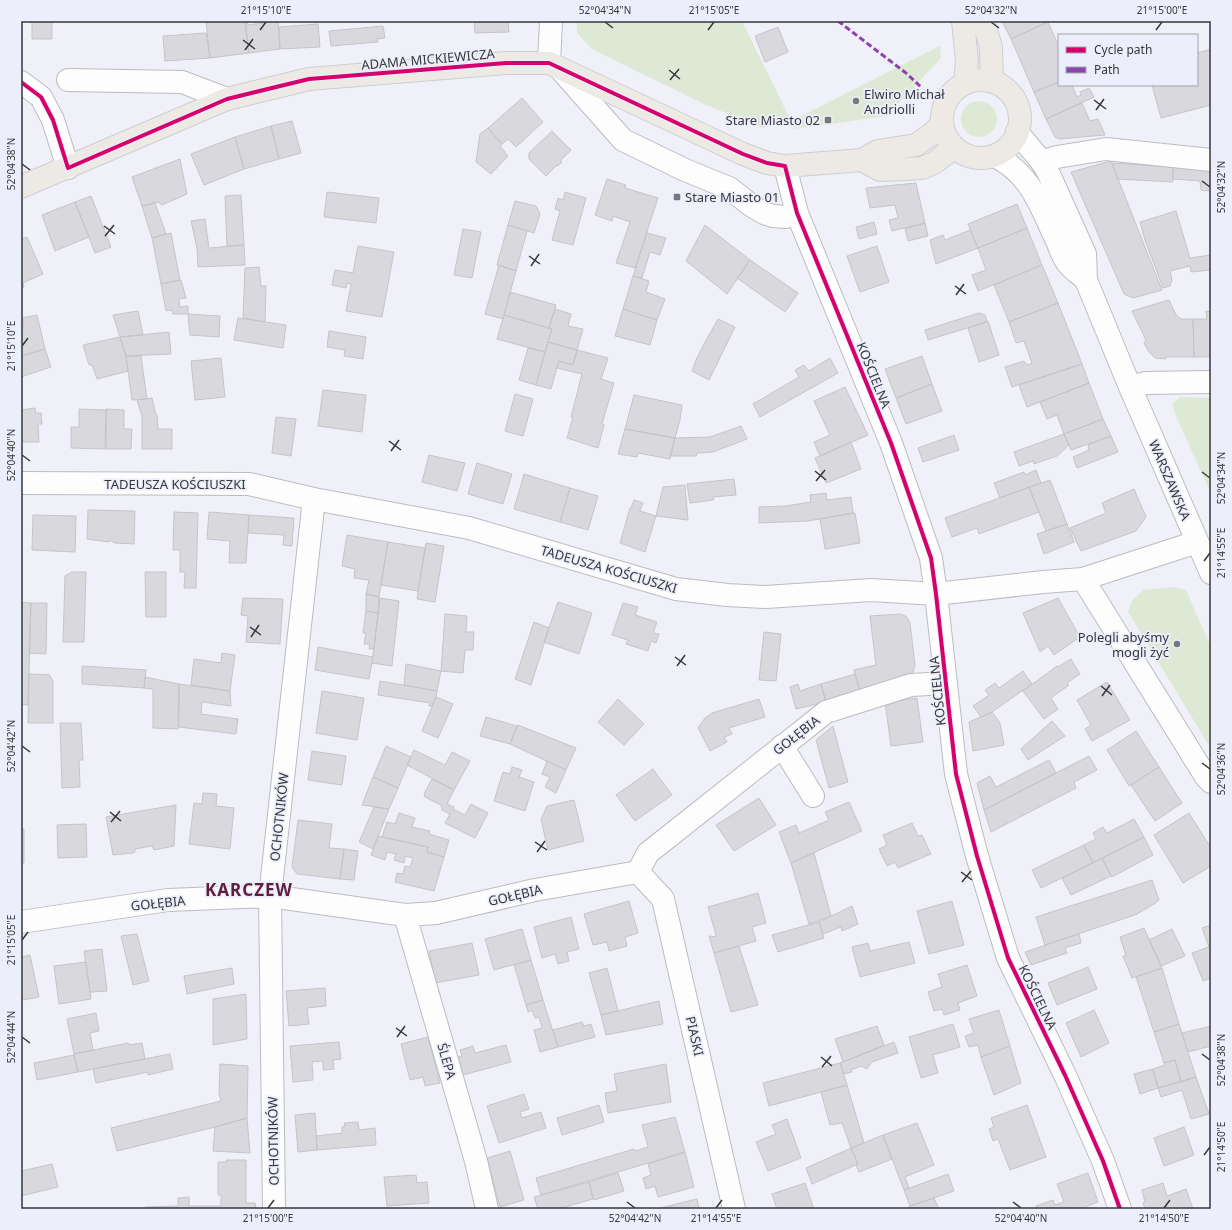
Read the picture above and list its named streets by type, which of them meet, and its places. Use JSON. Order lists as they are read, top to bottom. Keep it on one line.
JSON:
{"streets":{"main road":["ADAMA MICKIEWICZA"],"street":["KOŚCIELNA","WARSZAWSKA","TADEUSZA KOŚCIUSZKI","GOŁĘBIA","OCHOTNIKÓW","PIASKI","ŚLEPA"]},"crossings":[["ADAMA MICKIEWICZA","KOŚCIELNA"],["KOŚCIELNA","TADEUSZA KOŚCIUSZKI"],["KOŚCIELNA","GOŁĘBIA"],["WARSZAWSKA","TADEUSZA KOŚCIUSZKI"],["TADEUSZA KOŚCIUSZKI","OCHOTNIKÓW"],["GOŁĘBIA","OCHOTNIKÓW"],["GOŁĘBIA","PIASKI"],["GOŁĘBIA","ŚLEPA"]],"districts":["KARCZEW"],"places":{"other":["Elwiro Michał Andriolli","Polegli abyśmy mogli żyć"],"transit":["Stare Miasto 02","Stare Miasto 01"]},"legend":["Cycle path","Path"],"coordinates":["21°15'10\"E","52°04'34\"N","21°15'05\"E","52°04'32\"N","21°15'00\"E","52°04'38\"N","52°04'40\"N","21°14'55\"E","52°04'42\"N","52°04'36\"N","52°04'44\"N","21°14'50\"E"]}
